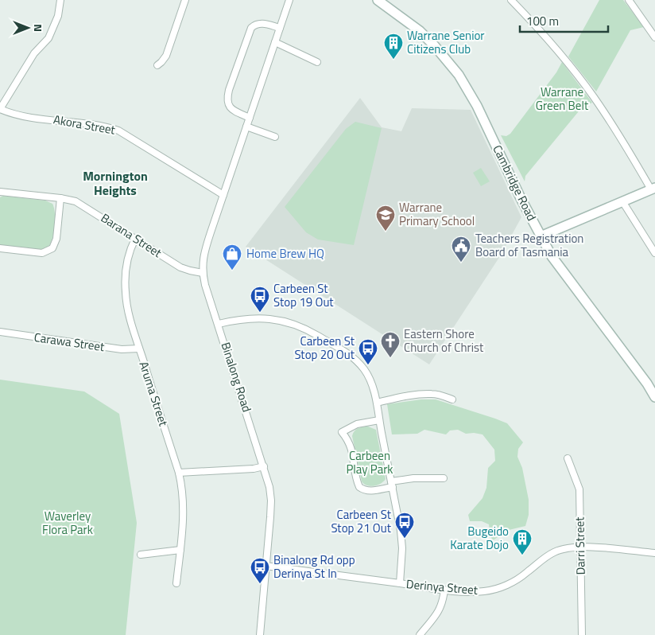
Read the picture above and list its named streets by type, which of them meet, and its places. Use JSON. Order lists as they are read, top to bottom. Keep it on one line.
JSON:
{"streets":{"main road":["Cambridge Road"],"street":["Akora Street","Barana Street","Carawa Street","Binalong Road","Aruma Street","Darri Street","Derinya Street"]},"crossings":[["Akora Street","Binalong Road"],["Barana Street","Binalong Road"],["Barana Street","Aruma Street"],["Carawa Street","Aruma Street"],["Binalong Road","Derinya Street"],["Darri Street","Derinya Street"]],"districts":["Mornington Heights"],"parks":["Warrane Green Belt","Carbeen Play Park","Waverley Flora Park"],"places":{"building":["Warrane Senior Citizens Club","Bugeido Karate Dojo"],"school or university":["Warrane Primary School"],"public building":["Teachers Registration Board of Tasmania"],"shop":["Home Brew HQ"],"bus stop":["Carbeen St Stop 19 Out","Carbeen St Stop 20 Out","Carbeen St Stop 21 Out","Binalong Rd opp Derinya St In"],"church":["Eastern Shore Church of Christ"]},"scale_bar":"100 m","north":"right"}
